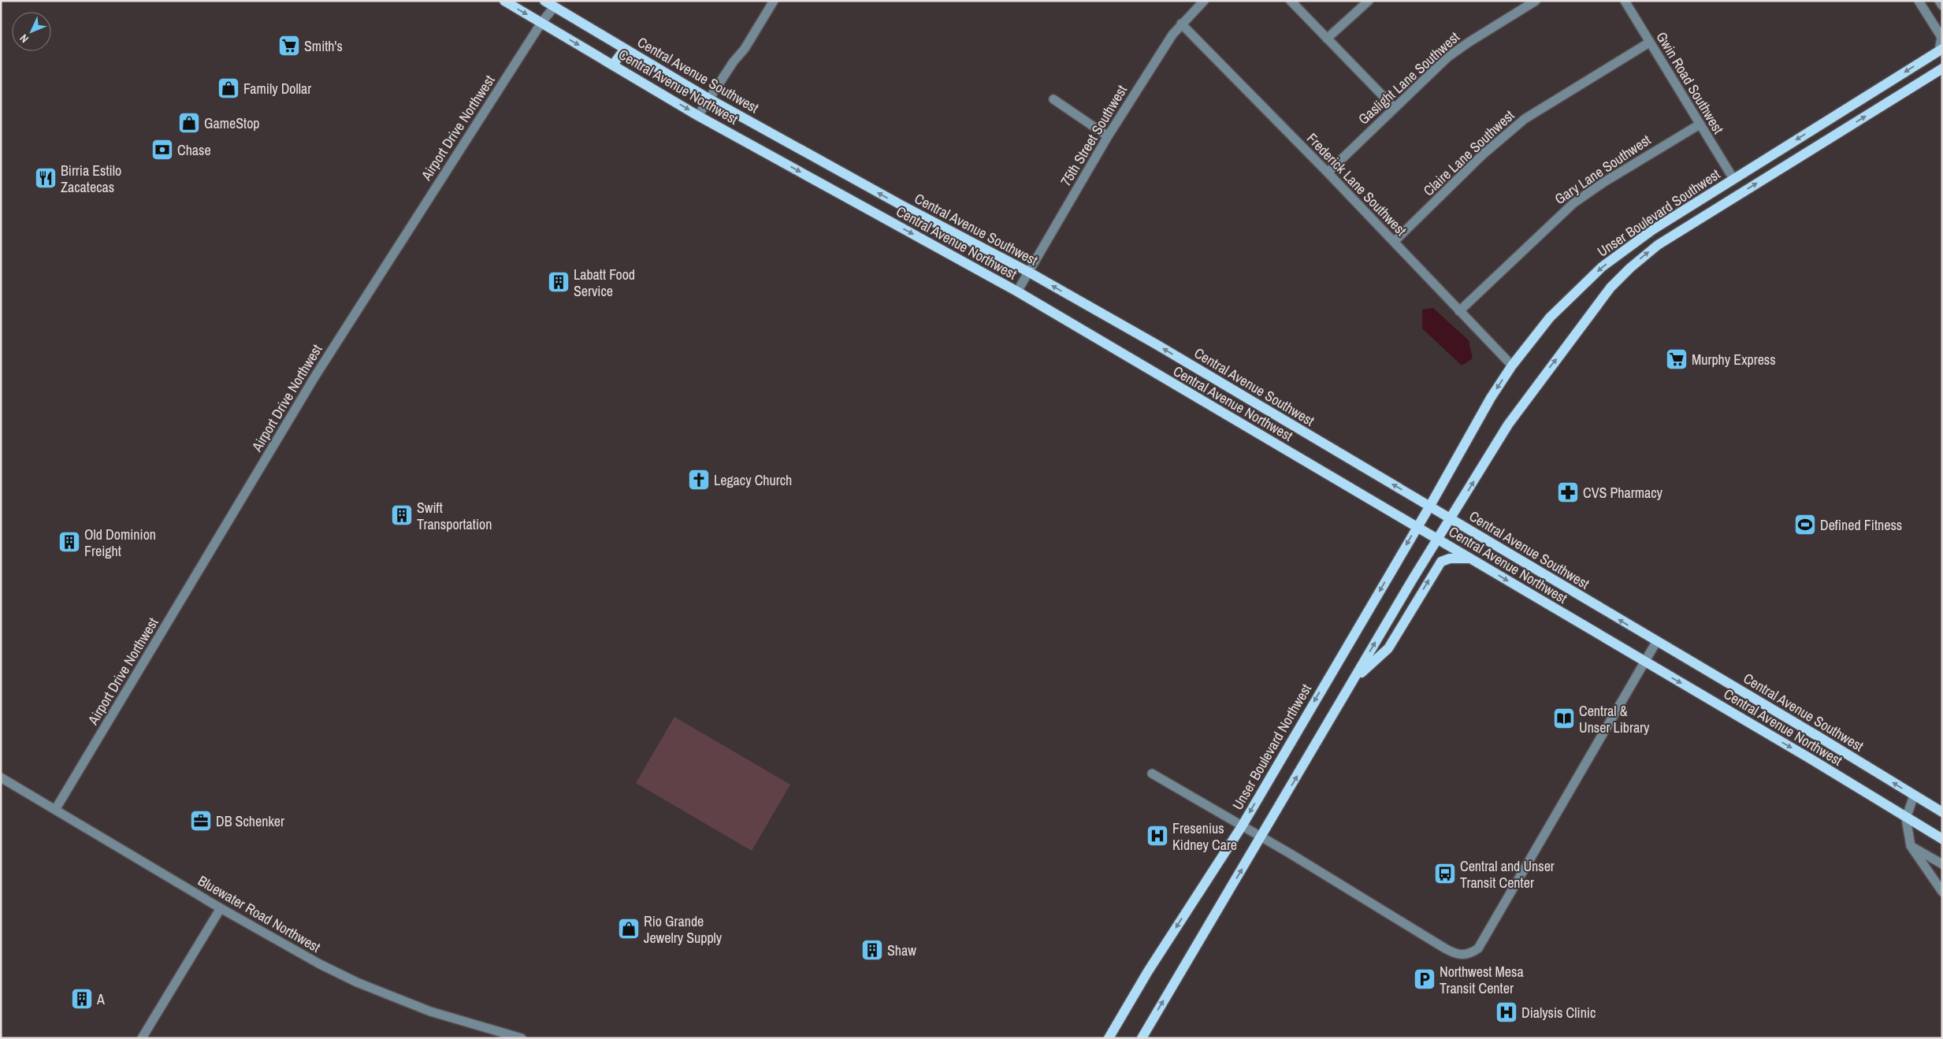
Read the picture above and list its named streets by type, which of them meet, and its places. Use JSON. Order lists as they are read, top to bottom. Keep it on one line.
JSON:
{"streets":{"main road":["Central Avenue Southwest","Central Avenue Northwest","Unser Boulevard Southwest","Unser Boulevard Northwest"],"street":["Gaslight Lane Southwest","Gwin Road Southwest","Airport Drive Northwest","75th Street Southwest","Claire Lane Southwest","Gary Lane Southwest","Frederick Lane Southwest","Bluewater Road Northwest"]},"crossings":[["Central Avenue Southwest","Airport Drive Northwest"],["Central Avenue Southwest","75th Street Southwest"],["Central Avenue Southwest","Unser Boulevard Southwest"],["Central Avenue Southwest","Unser Boulevard Northwest"],["Gaslight Lane Southwest","Frederick Lane Southwest"],["Gwin Road Southwest","Claire Lane Southwest"],["Gwin Road Southwest","Gary Lane Southwest"],["Gwin Road Southwest","Unser Boulevard Southwest"],["Central Avenue Northwest","Airport Drive Northwest"],["Central Avenue Northwest","75th Street Southwest"],["Central Avenue Northwest","Unser Boulevard Southwest"],["Central Avenue Northwest","Unser Boulevard Northwest"],["Airport Drive Northwest","Bluewater Road Northwest"],["75th Street Southwest","Frederick Lane Southwest"],["Claire Lane Southwest","Frederick Lane Southwest"],["Gary Lane Southwest","Frederick Lane Southwest"],["Frederick Lane Southwest","Unser Boulevard Southwest"],["Unser Boulevard Southwest","Unser Boulevard Northwest"]],"one_way":["Central Avenue Southwest","Central Avenue Northwest"],"places":{"supermarket":["Smith's","Murphy Express"],"shop":["Family Dollar","GameStop","Rio Grande Jewelry Supply"],"bank":["Chase"],"restaurant":["Birria Estilo Zacatecas"],"building":["Labatt Food Service","Swift Transportation","Old Dominion Freight","Shaw","A"],"church":["Legacy Church"],"pharmacy":["CVS Pharmacy"],"sports":["Defined Fitness"],"library":["Central & Unser Library"],"office":["DB Schenker"],"hospital":["Fresenius Kidney Care","Dialysis Clinic"],"bus stop":["Central and Unser Transit Center"],"parking":["Northwest Mesa Transit Center"]},"north":"bottom left"}
